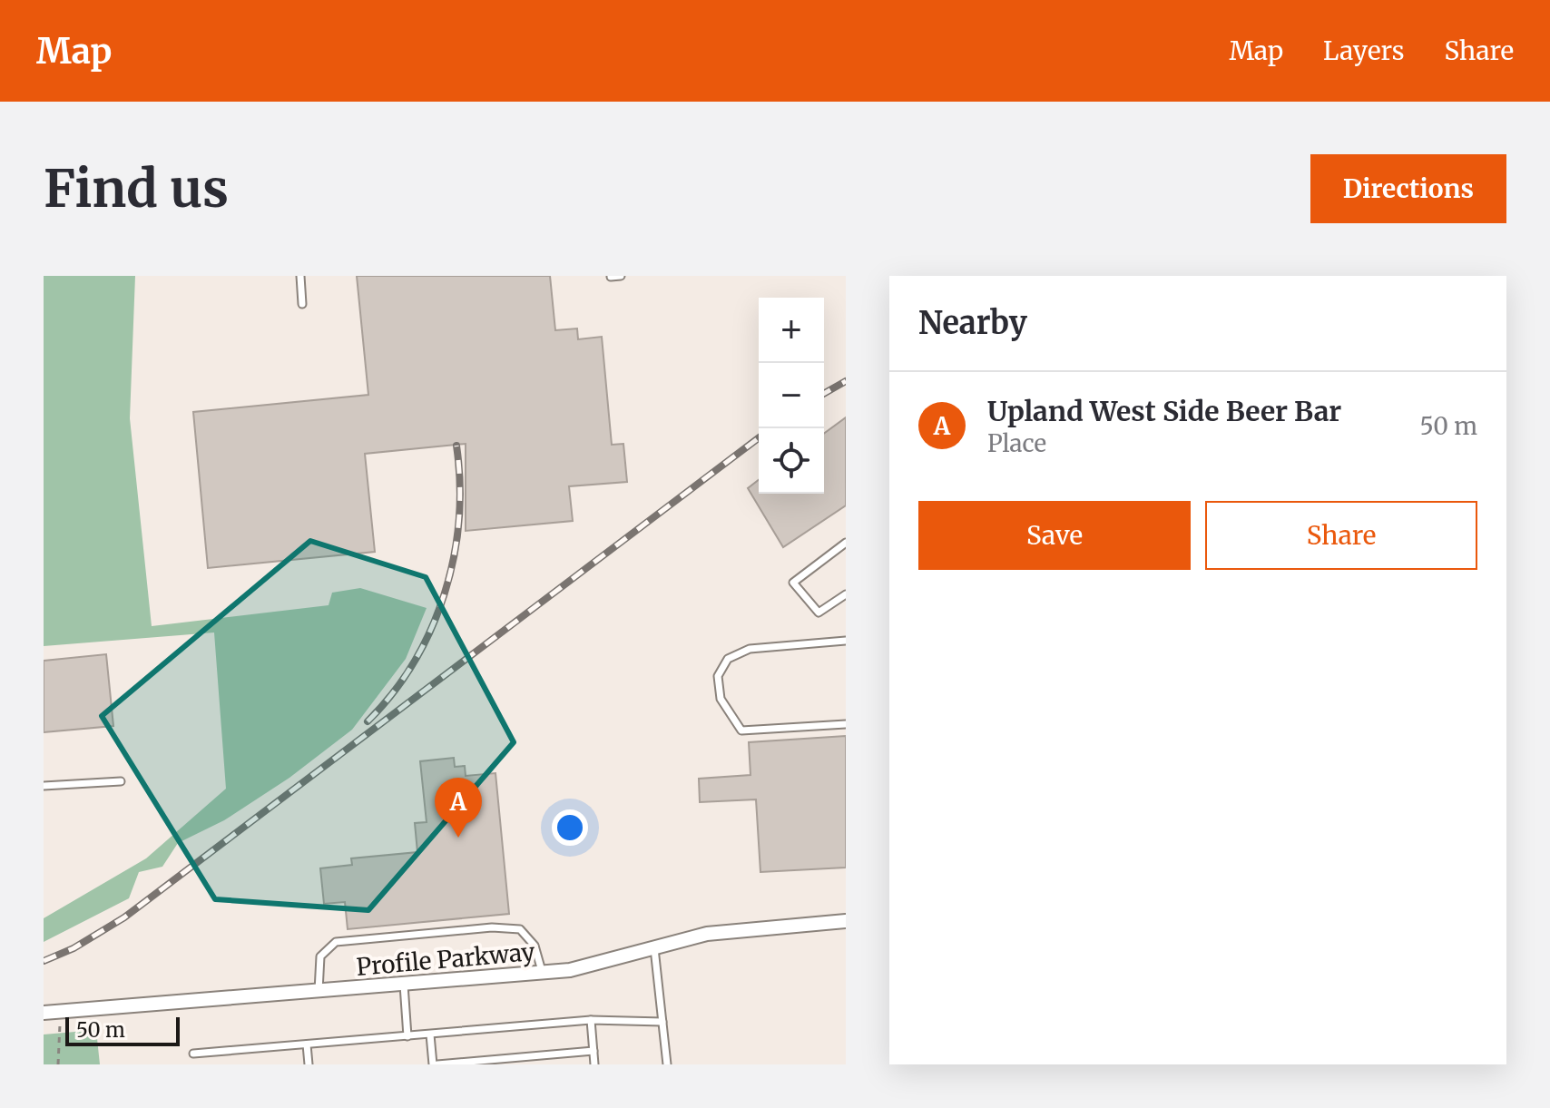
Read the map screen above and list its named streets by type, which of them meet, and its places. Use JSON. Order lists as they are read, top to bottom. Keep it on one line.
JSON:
{"streets":{"street":["Profile Parkway"]},"scale_bar":"50 m","page":{"header":"Map","nav":["Map","Layers","Share"],"buttons":["Directions",["Save","Share"]],"title":"Find us","heading":"Nearby","map_buttons":["+","−"],"list":[{"mark":"A","name":"Upland West Side Beer Bar","note":"Place","value":"50 m"}],"pins":"A","scale":"50 m"}}
